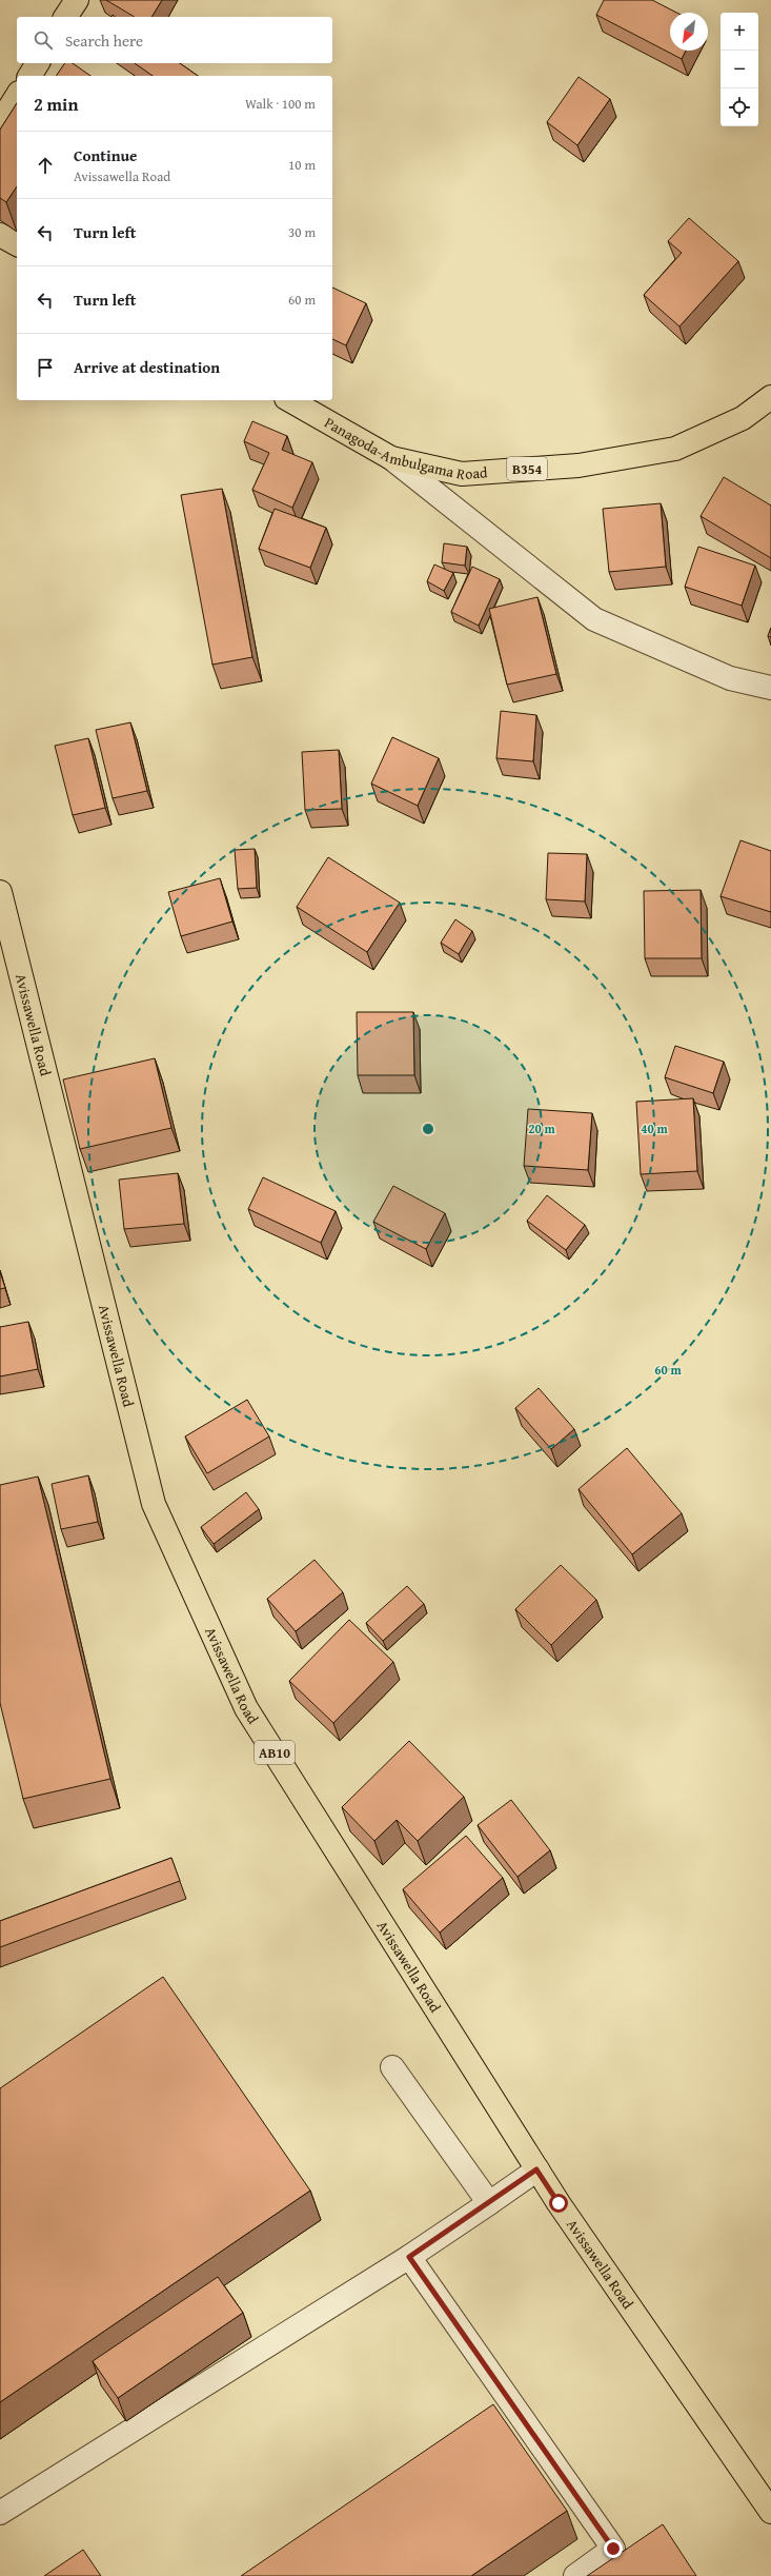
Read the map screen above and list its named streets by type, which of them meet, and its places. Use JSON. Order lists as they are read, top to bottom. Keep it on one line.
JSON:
{"streets":{"main road":["Panagoda-Ambulgama Road","B354","Avissawella Road","AB10"]},"north":"bottom left","page":{"map_buttons":["+","−"],"search":"Search here","heading":["2 min","Walk · 100 m"],"list":[["Continue","Avissawella Road","10 m"],["Turn left","30 m"],["Turn left","60 m"],"Arrive at destination"]},"rings":["20 m","40 m","60 m"]}
